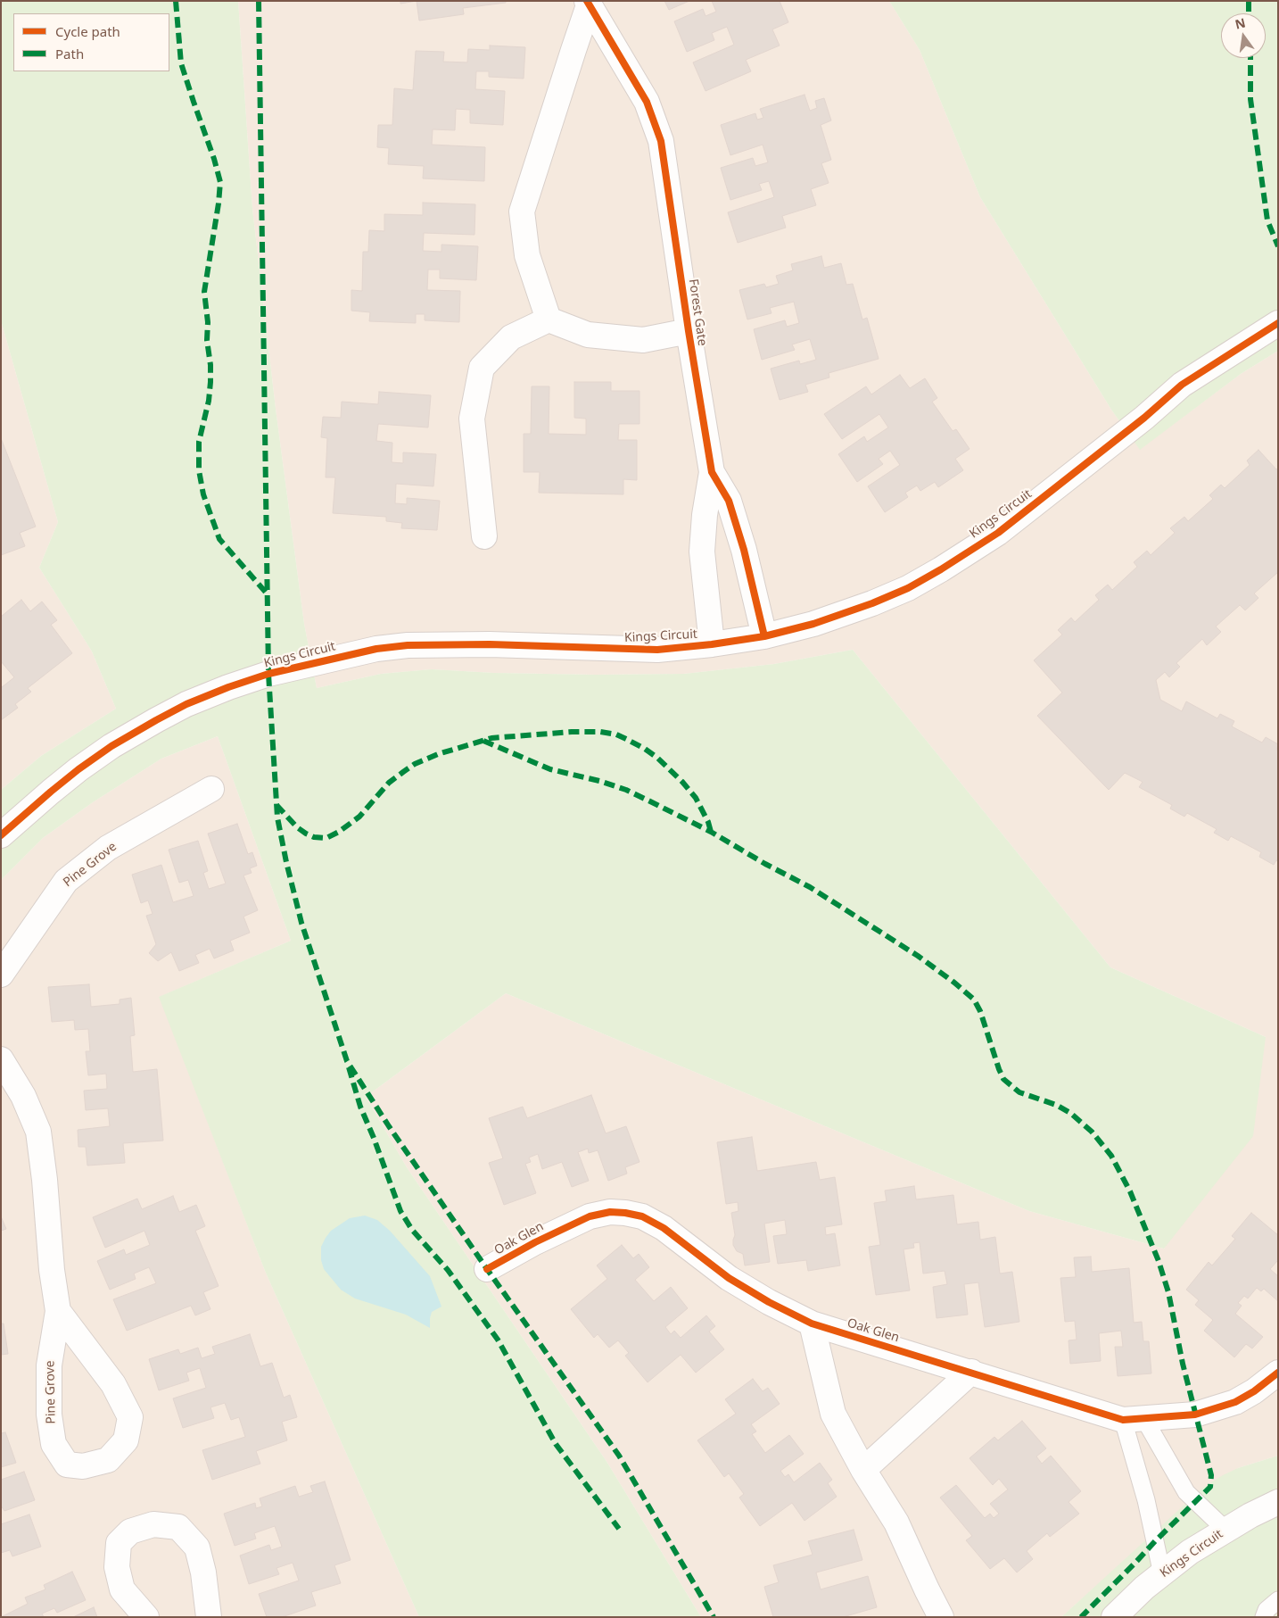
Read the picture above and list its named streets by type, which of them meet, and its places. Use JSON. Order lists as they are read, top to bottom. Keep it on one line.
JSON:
{"streets":{"street":["Forest Gate","Kings Circuit","Pine Grove","Oak Glen"]},"crossings":[["Forest Gate","Kings Circuit"]],"legend":["Cycle path","Path"],"north":"top"}
